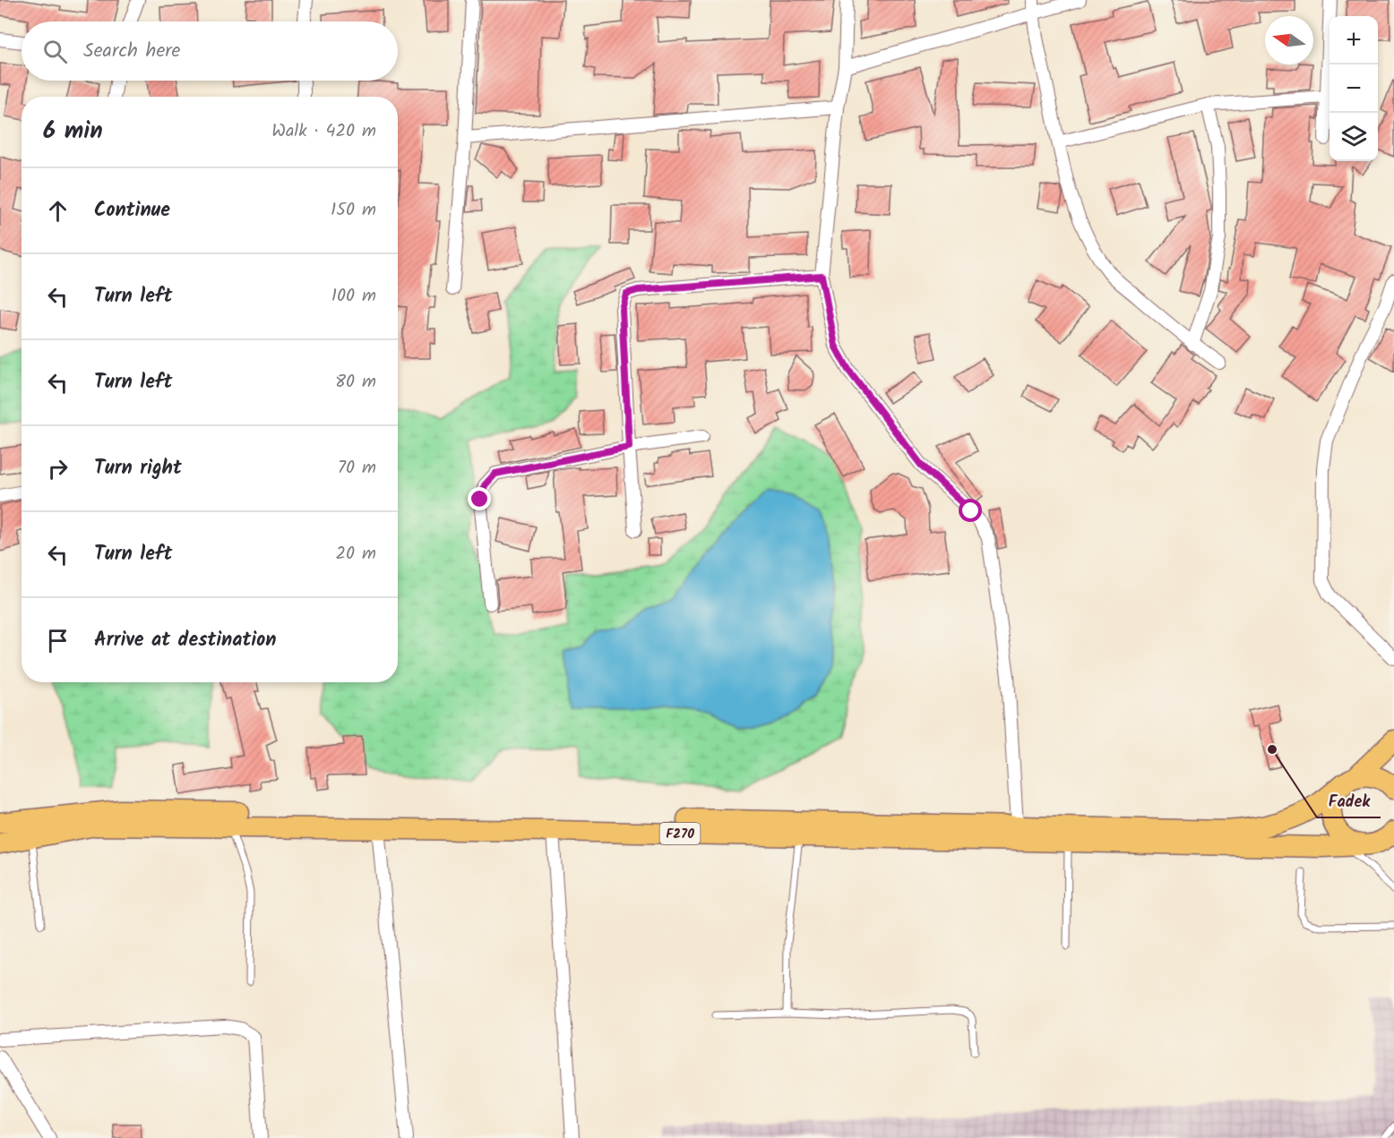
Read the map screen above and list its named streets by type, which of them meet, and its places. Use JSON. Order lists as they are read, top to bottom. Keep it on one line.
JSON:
{"streets":{"main road":["F270"]},"places":["Fadek"],"north":"left","page":{"map_buttons":["+","−"],"search":"Search here","heading":["6 min","Walk · 420 m"],"list":[["Continue","150 m"],["Turn left","100 m"],["Turn left","80 m"],["Turn right","70 m"],["Turn left","20 m"],"Arrive at destination"]}}
